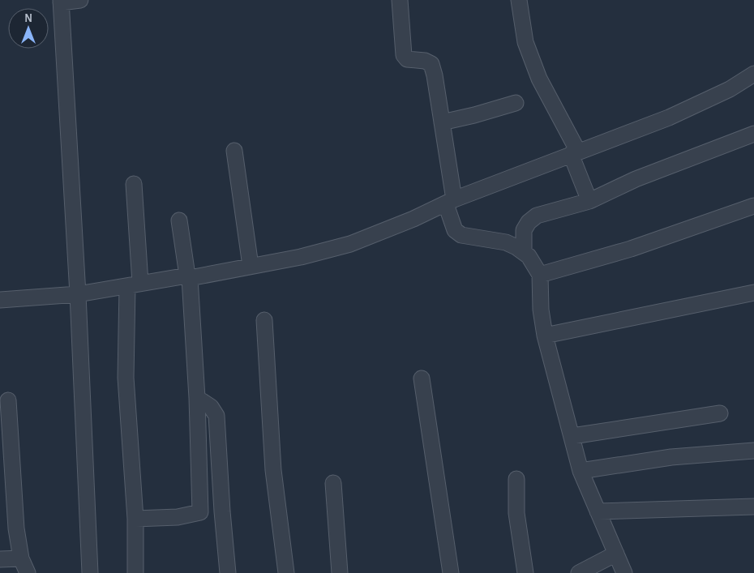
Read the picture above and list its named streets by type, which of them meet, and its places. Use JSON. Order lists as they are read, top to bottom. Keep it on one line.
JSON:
{"north":"top"}
